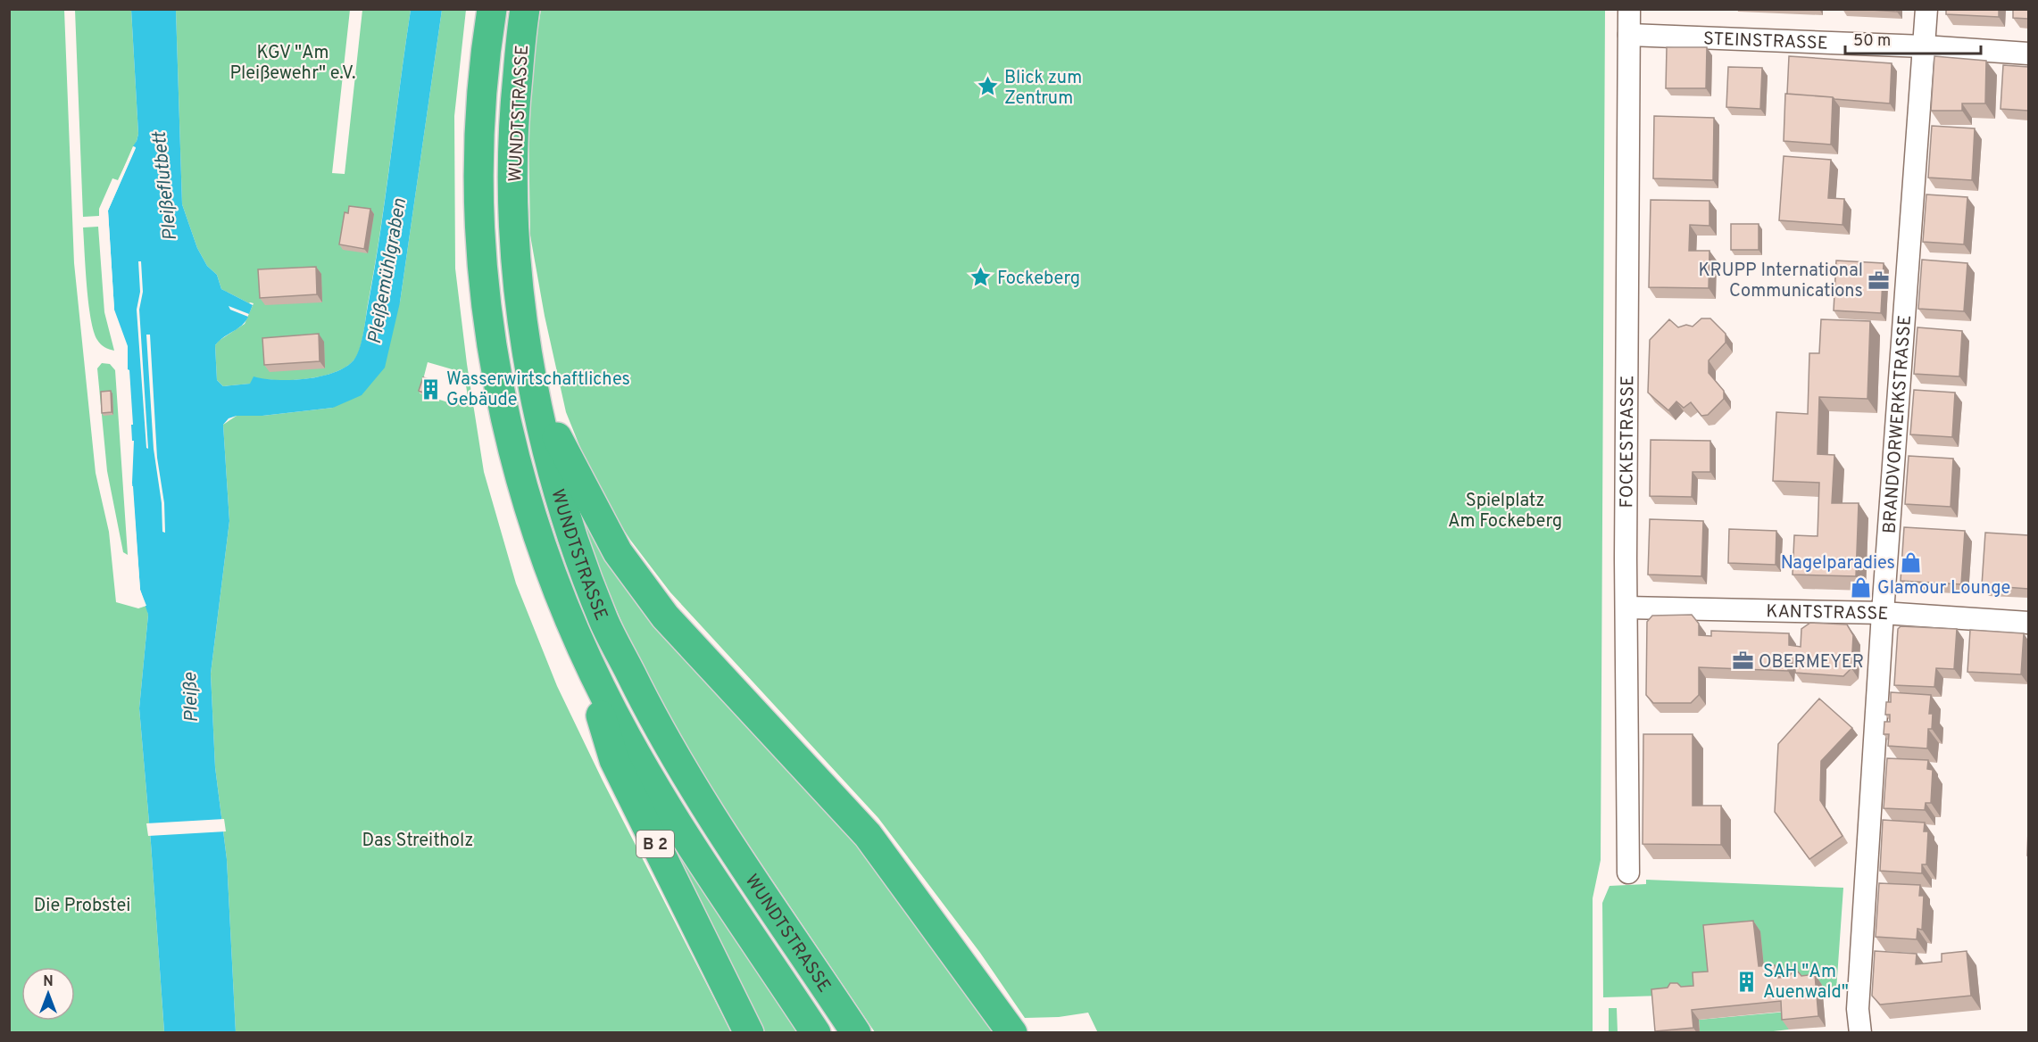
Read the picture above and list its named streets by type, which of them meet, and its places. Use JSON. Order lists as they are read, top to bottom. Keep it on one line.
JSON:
{"streets":{"highway":["WUNDTSTRASSE","B 2"],"street":["STEINSTRASSE","BRANDVORWERKSTRASSE","FOCKESTRASSE","KANTSTRASSE"]},"crossings":[["STEINSTRASSE","BRANDVORWERKSTRASSE"],["STEINSTRASSE","FOCKESTRASSE"],["WUNDTSTRASSE","B 2"],["BRANDVORWERKSTRASSE","KANTSTRASSE"],["FOCKESTRASSE","KANTSTRASSE"]],"water":["Pleißeflutbett","Pleißemühlgraben","Pleiße"],"parks":["KGV \"Am Pleißewehr\" e.V.","Spielplatz Am Fockeberg","Das Streitholz","Die Probstei"],"places":{"place":["Blick zum Zentrum","Fockeberg"],"office":["KRUPP International Communications","OBERMEYER"],"building":["Wasserwirtschaftliches Gebäude","SAH \"Am Auenwald\""],"shop":["Nagelparadies","Glamour Lounge"]},"scale_bar":"50 m","north":"top"}
